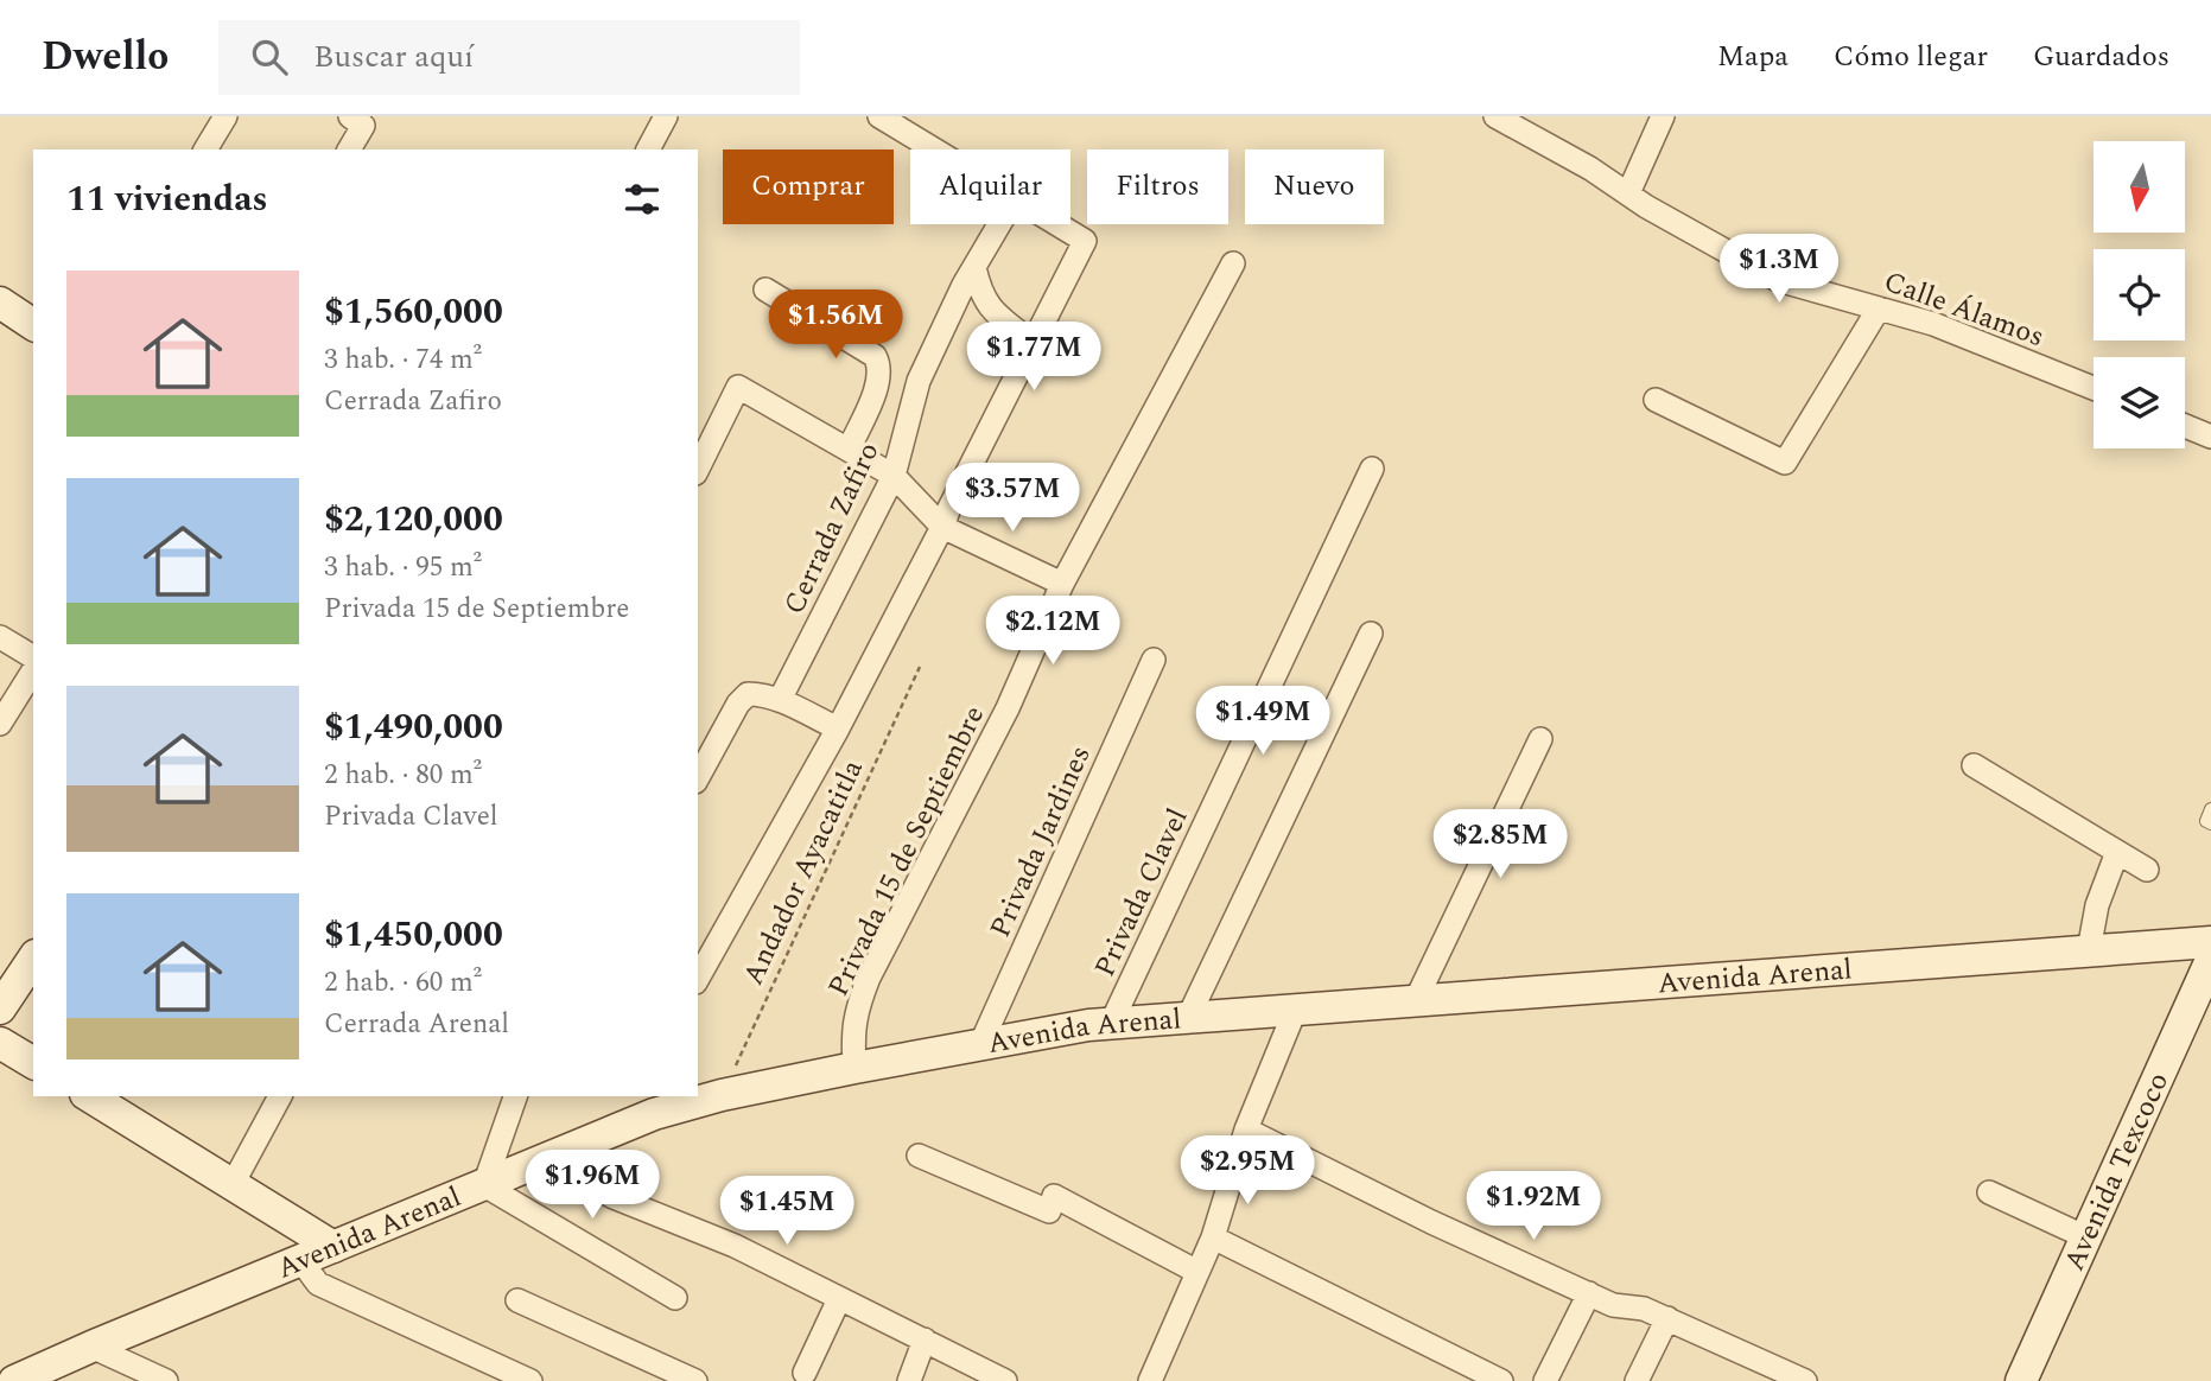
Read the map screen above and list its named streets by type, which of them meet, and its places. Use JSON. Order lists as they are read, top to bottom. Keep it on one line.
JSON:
{"streets":{"main road":["Avenida Arenal","Avenida Texcoco"],"street":["Calle Álamos","Cerrada Zafiro","Privada Jardines","Privada 15 de Septiembre","Privada Clavel"],"path":["Andador Ayacatitla"]},"crossings":[["Privada Jardines","Avenida Arenal"],["Privada 15 de Septiembre","Avenida Arenal"],["Andador Ayacatitla","Avenida Arenal"],["Privada Clavel","Avenida Arenal"]],"north":"bottom","page":{"header":"Dwello","search":"Buscar aquí","nav":["Mapa","Cómo llegar","Guardados"],"chip":["Comprar","Alquilar","Filtros","Nuevo"],"heading":"11 viviendas","price":["$1.3M","$1.56M","$1.77M","$3.57M","$2.12M","$1.49M","$2.85M","$2.95M","$1.96M","$1.92M","$1.45M"],"list":[{"name":"$1,560,000","note":"3 hab. · 74 m² · Cerrada Zafiro"},{"name":"$2,120,000","note":"3 hab. · 95 m² · Privada 15 de Septiembre"},{"name":"$1,490,000","note":"2 hab. · 80 m² · Privada Clavel"},{"name":"$1,450,000","note":"2 hab. · 60 m² · Cerrada Arenal"}]}}
